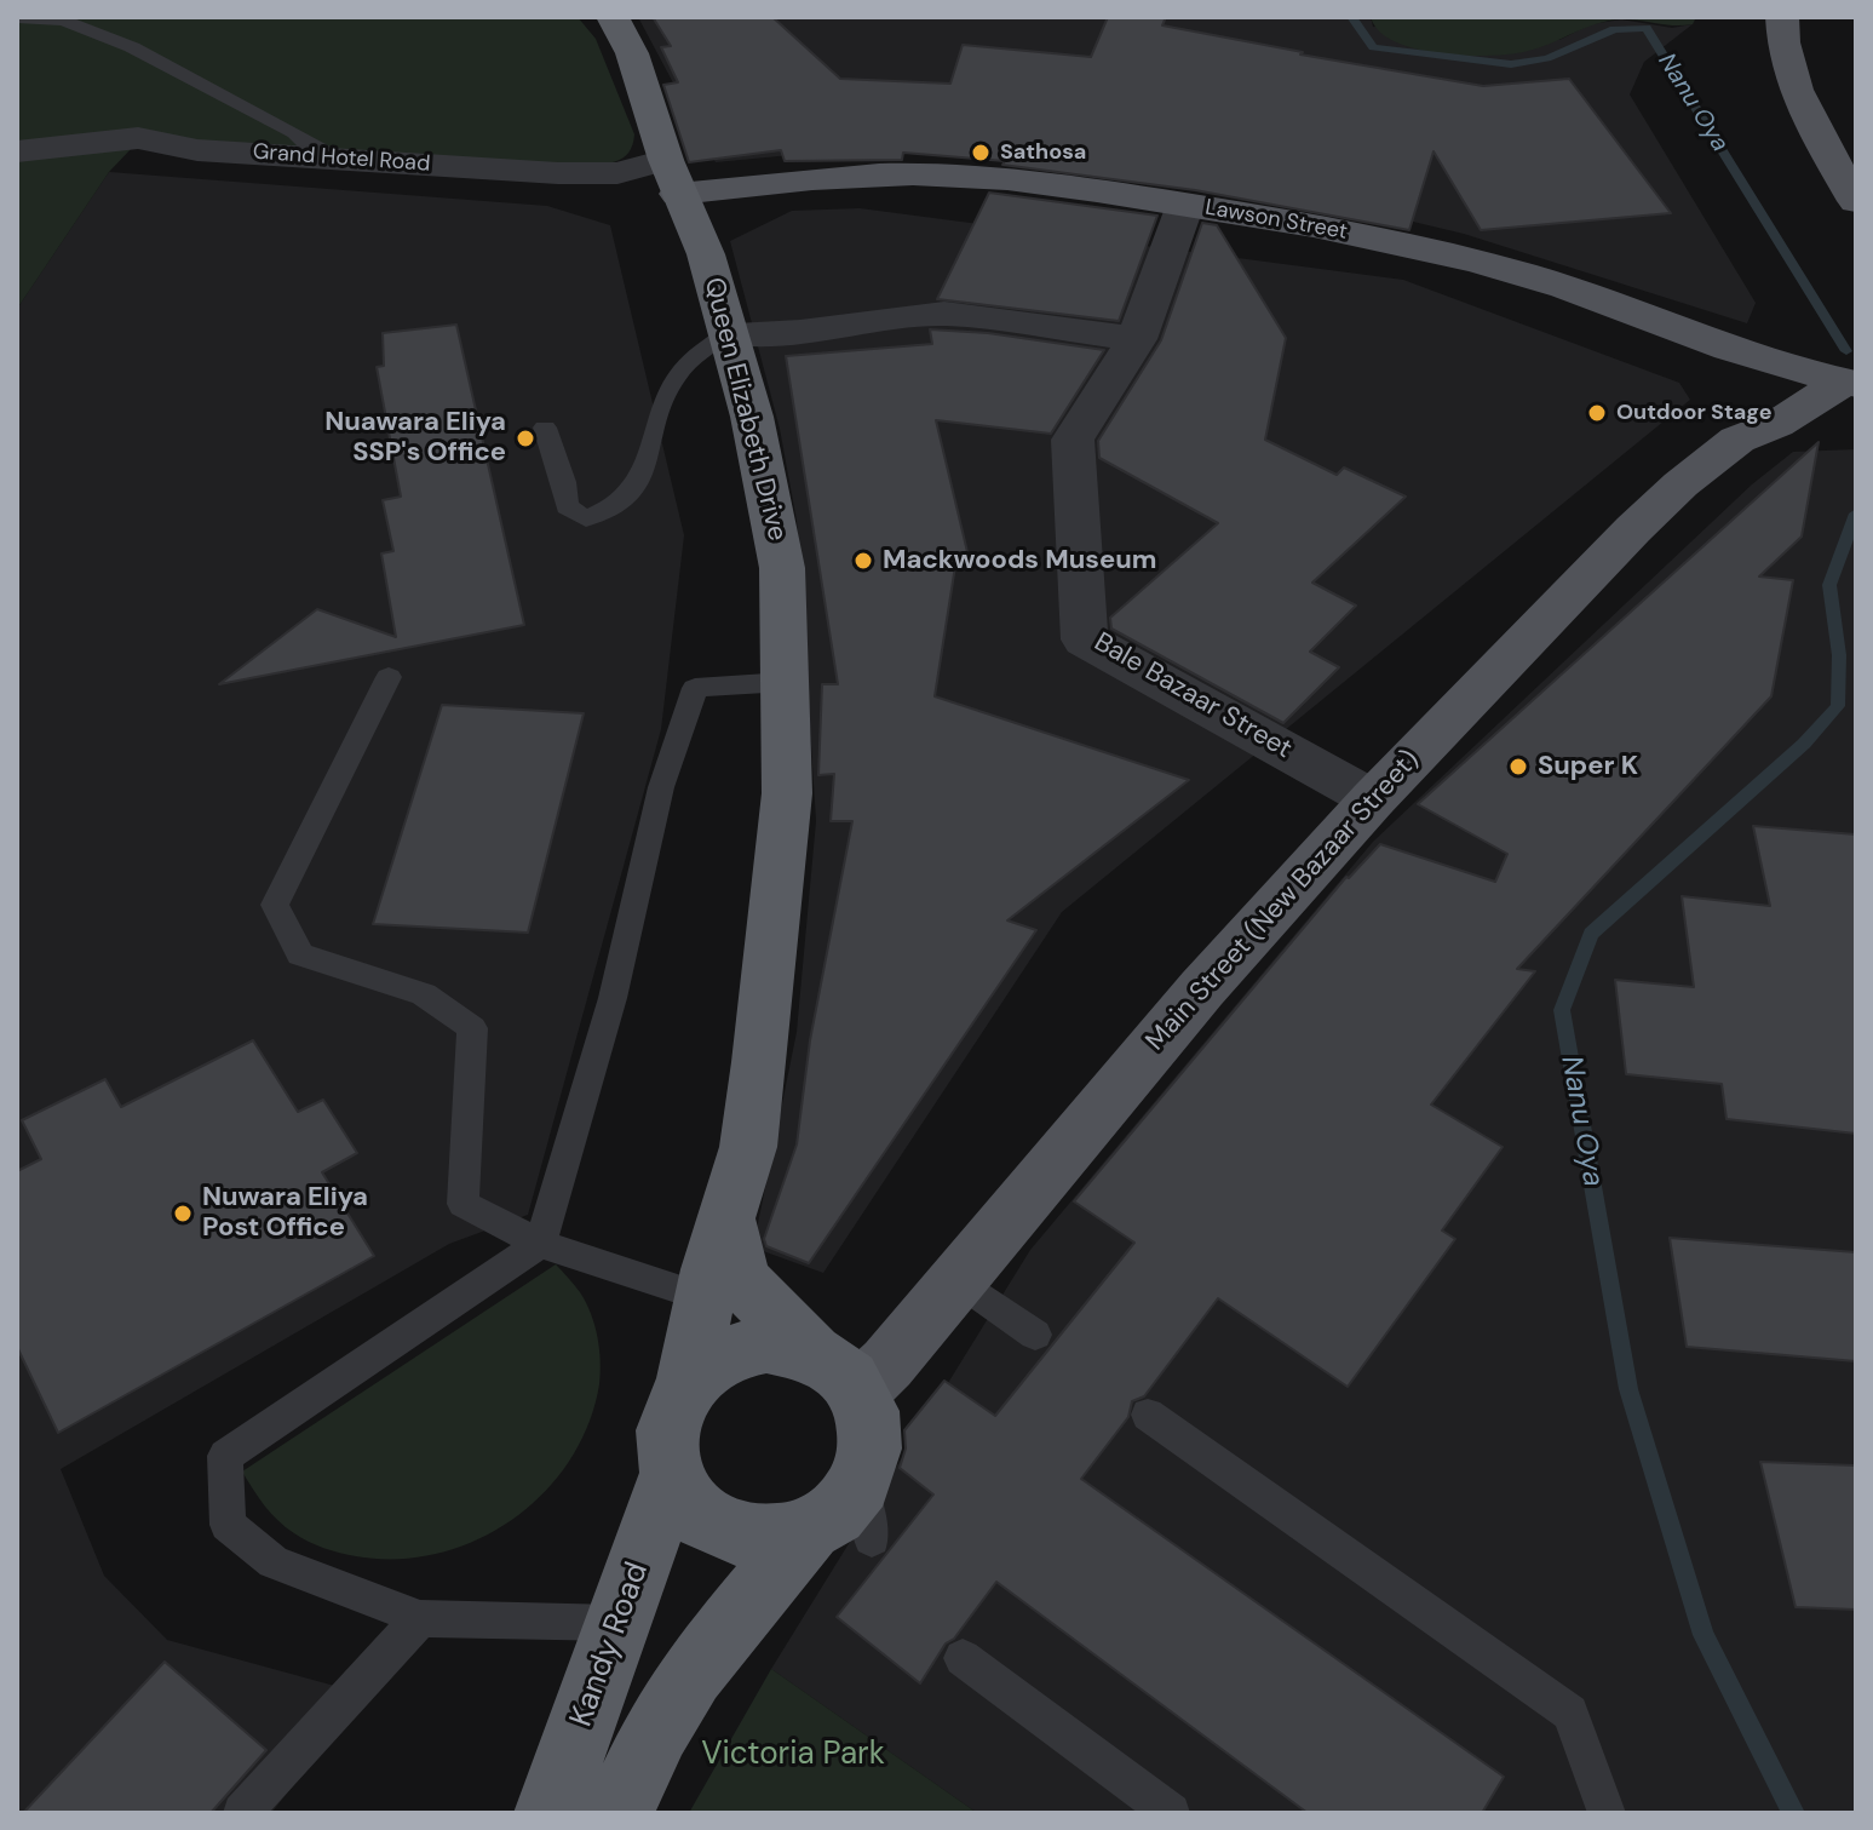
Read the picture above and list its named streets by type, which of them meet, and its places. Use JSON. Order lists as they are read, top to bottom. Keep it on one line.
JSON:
{"streets":{"highway":["Queen Elizabeth Drive","Kandy Road"],"main road":["Lawson Street","Main Street (New Bazaar Street)"],"street":["Grand Hotel Road","Bale Bazaar Street"]},"crossings":[["Grand Hotel Road","Lawson Street"],["Grand Hotel Road","Queen Elizabeth Drive"],["Lawson Street","Queen Elizabeth Drive"],["Lawson Street","Main Street (New Bazaar Street)"],["Queen Elizabeth Drive","Main Street (New Bazaar Street)"],["Queen Elizabeth Drive","Kandy Road"],["Bale Bazaar Street","Main Street (New Bazaar Street)"],["Main Street (New Bazaar Street)","Kandy Road"]],"water":["Nanu Oya"],"parks":["Victoria Park"],"places":["Sathosa","Outdoor Stage","Nuawara Eliya SSP's Office","Mackwoods Museum","Super K","Nuwara Eliya Post Office"]}
